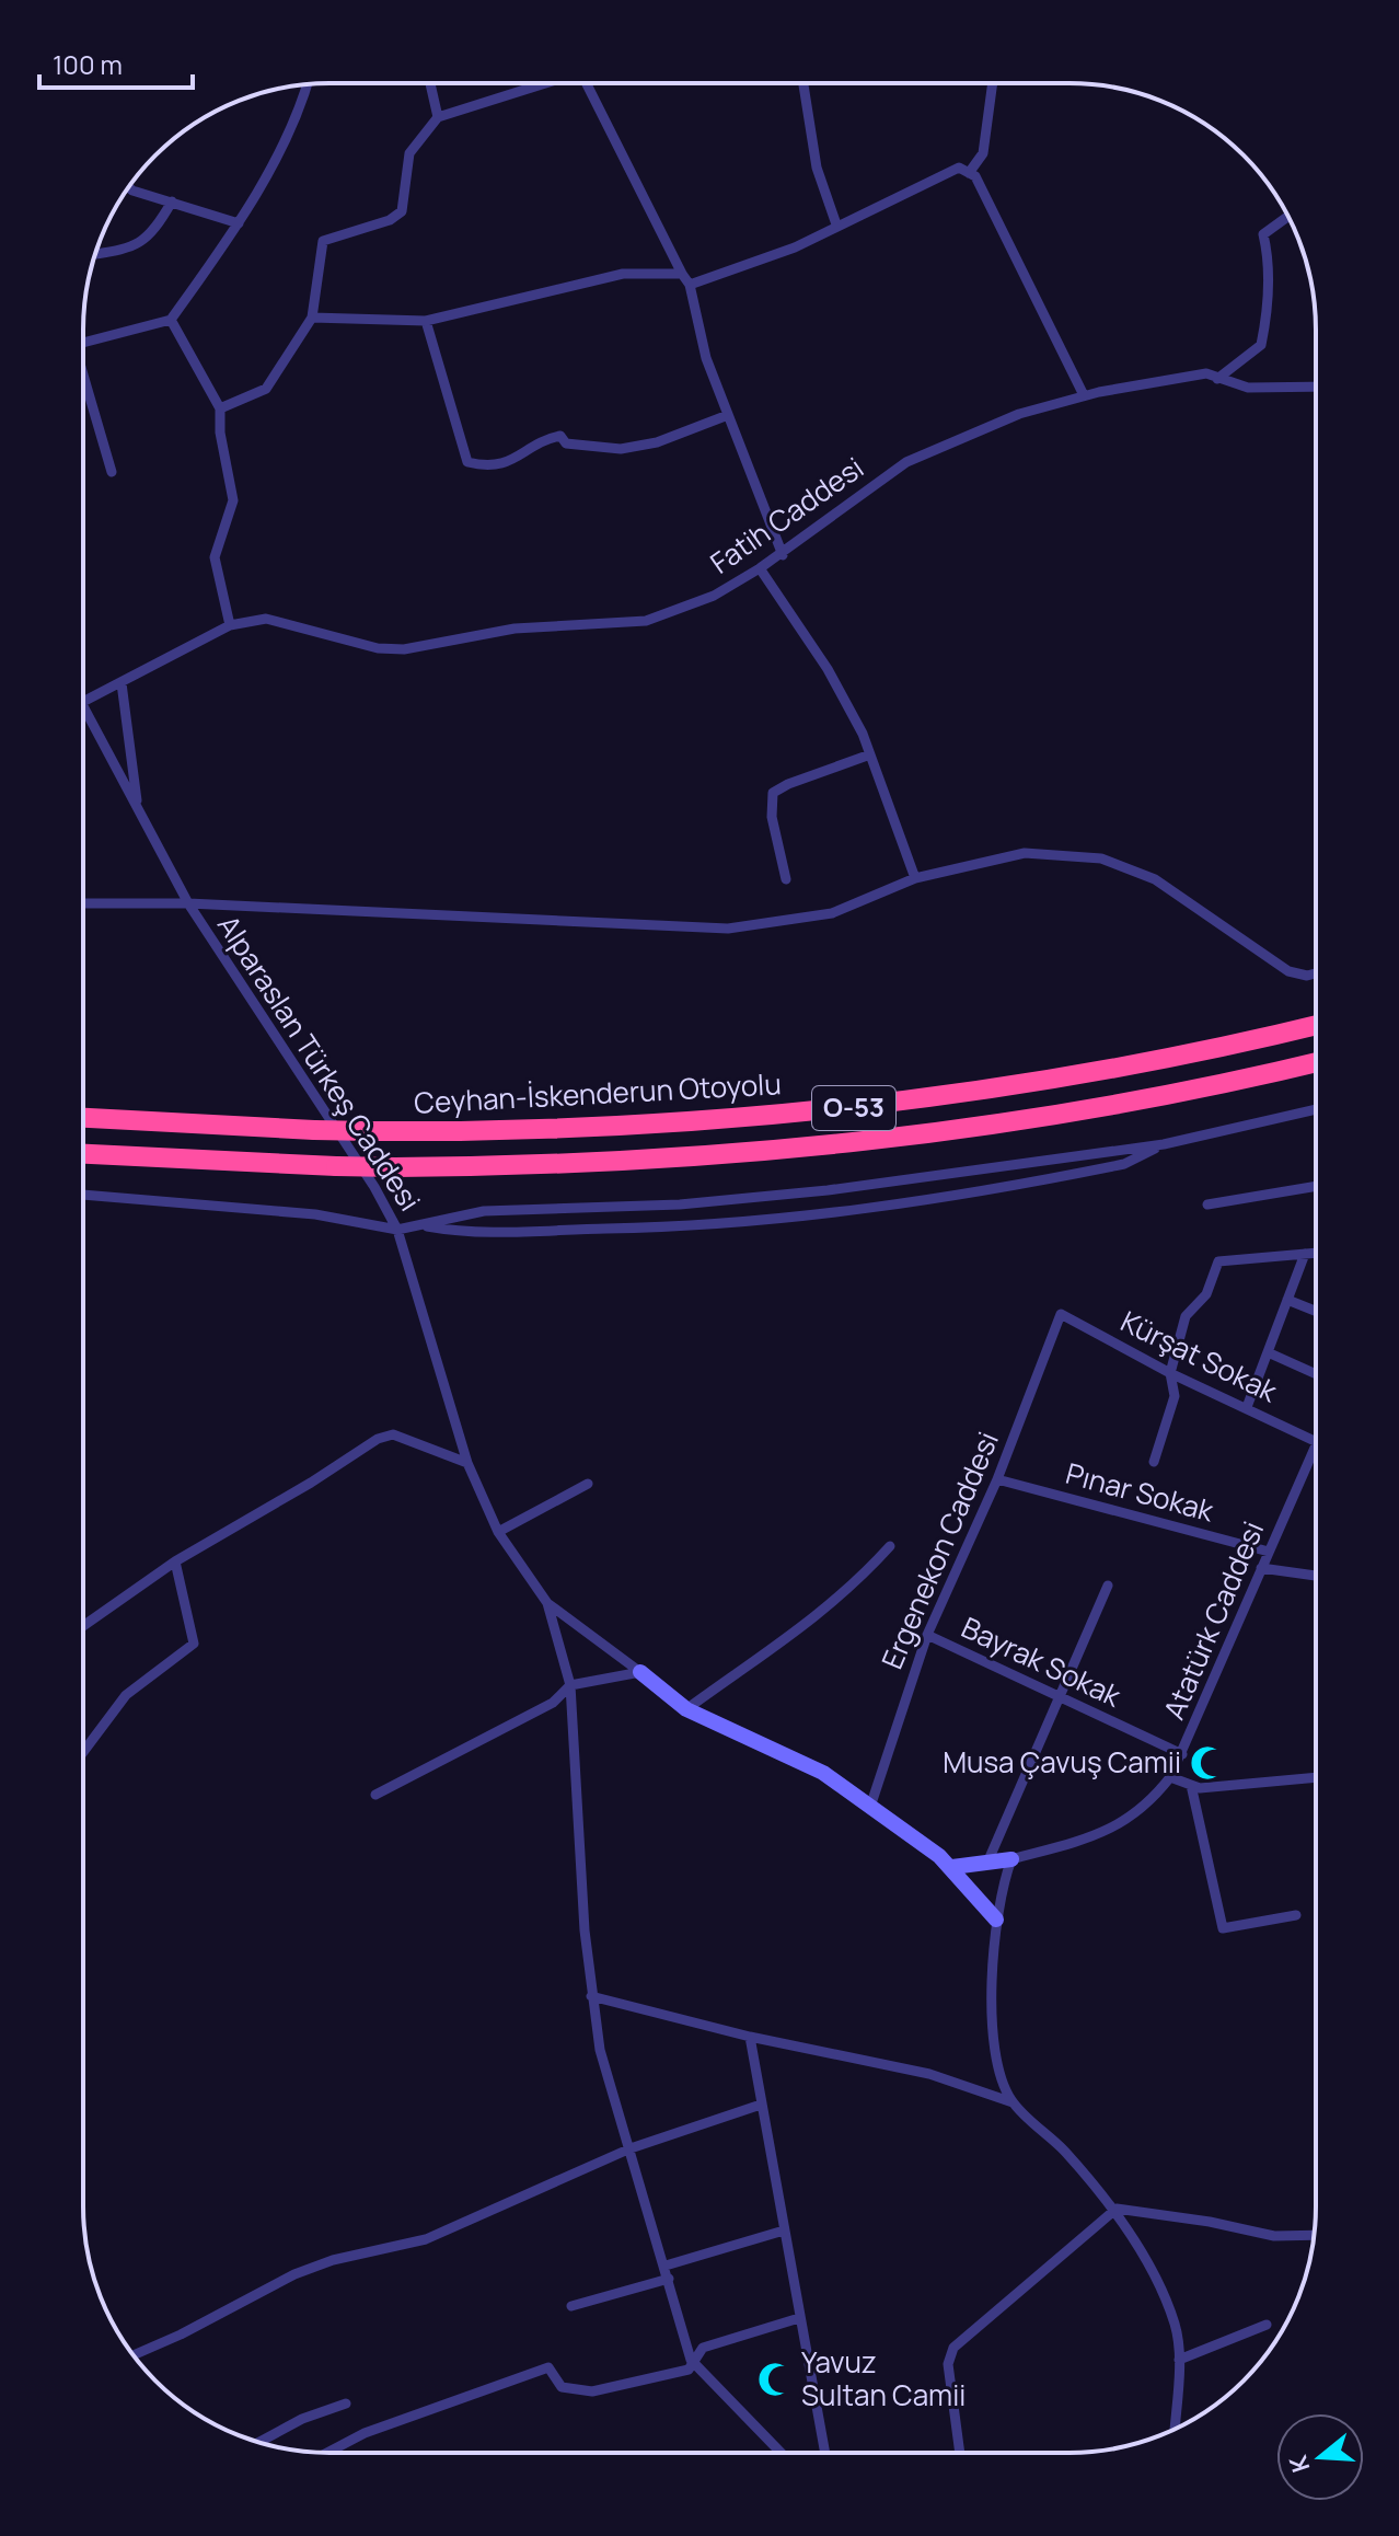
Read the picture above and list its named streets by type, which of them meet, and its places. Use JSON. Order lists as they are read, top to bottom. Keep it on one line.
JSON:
{"streets":{"highway":["Ceyhan-İskenderun Otoyolu","O-53"],"street":["Fatih Caddesi","Alparaslan Türkeş Caddesi","Kürşat Sokak","Pınar Sokak","Ergenekon Caddesi","Atatürk Caddesi","Bayrak Sokak"]},"crossings":[["Kürşat Sokak","Ergenekon Caddesi"],["Pınar Sokak","Ergenekon Caddesi"],["Pınar Sokak","Atatürk Caddesi"],["Ergenekon Caddesi","Bayrak Sokak"],["Atatürk Caddesi","Bayrak Sokak"]],"places":{"mosque":["Musa Çavuş Camii","Yavuz Sultan Camii"]},"scale_bar":"100 m","north":"left"}
